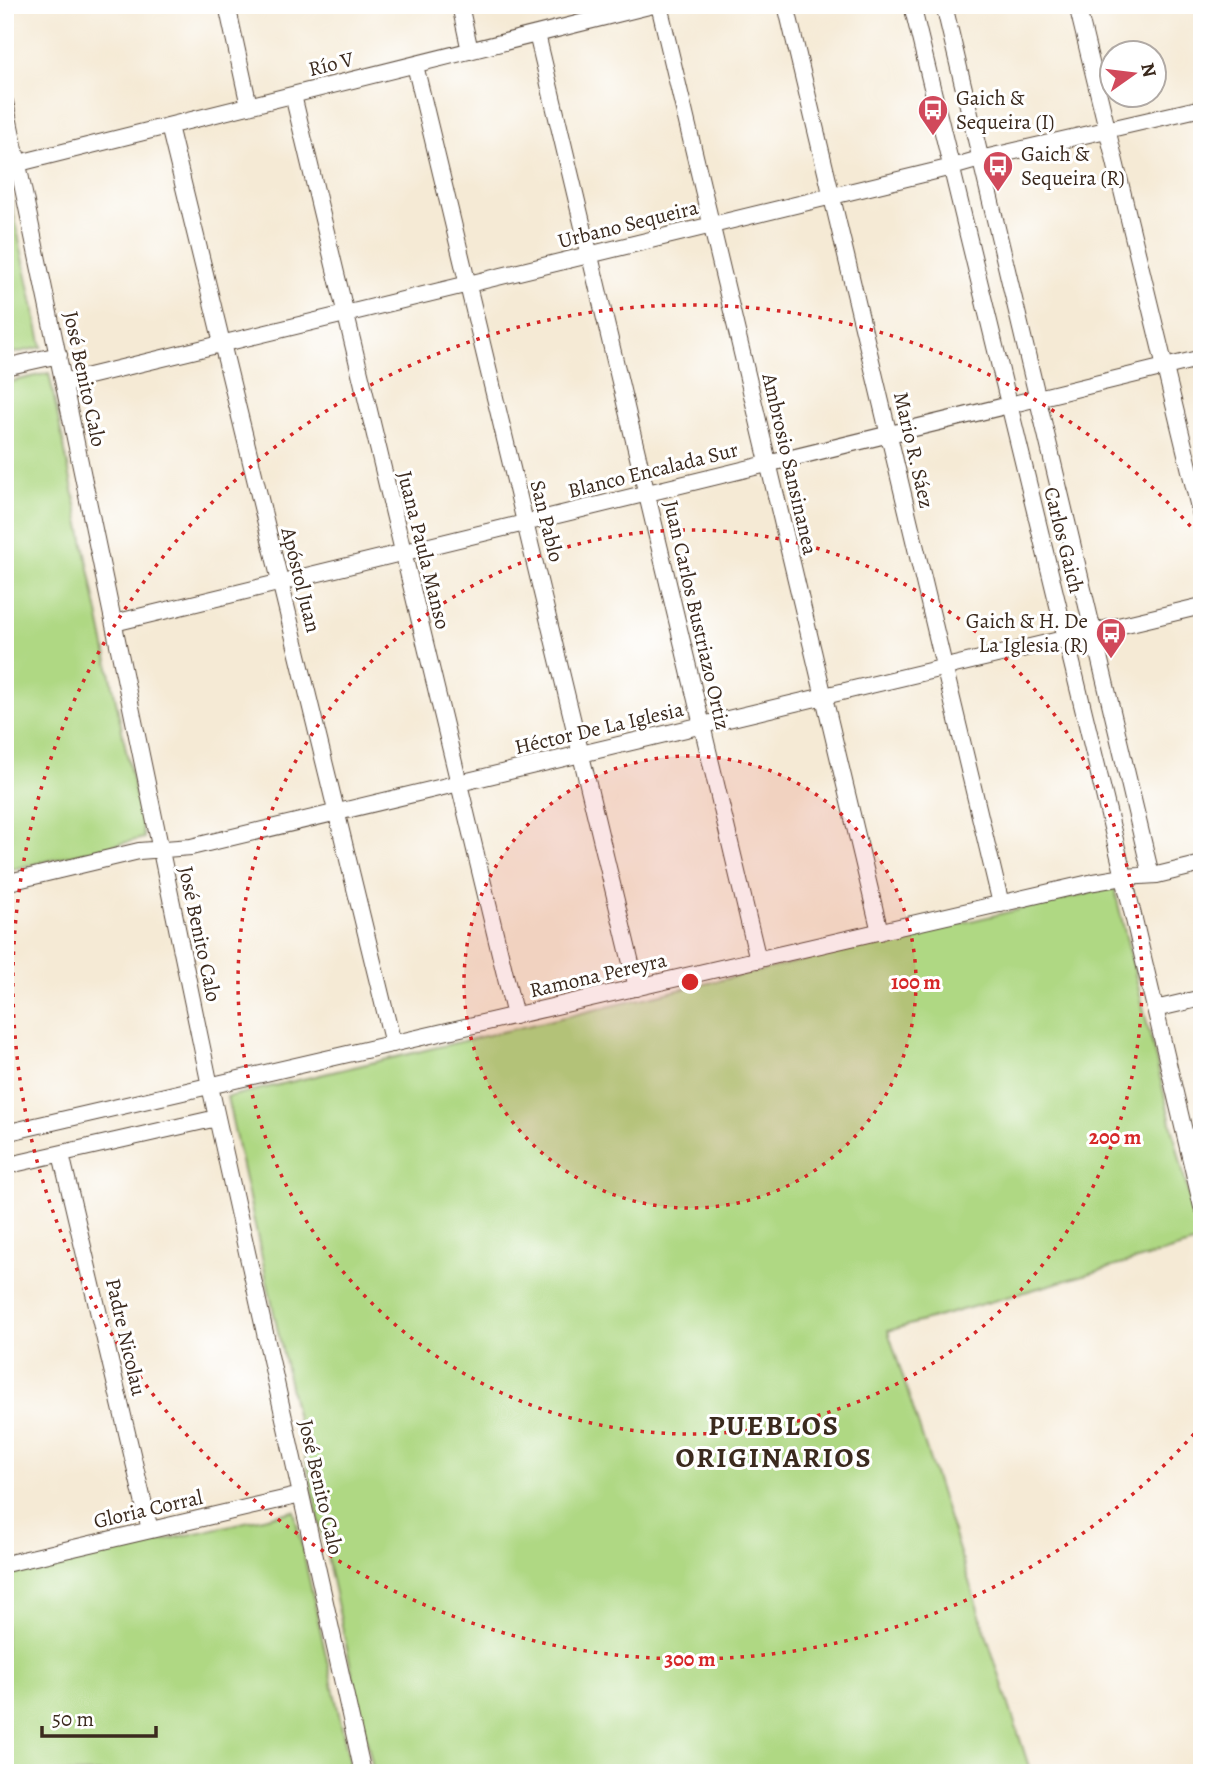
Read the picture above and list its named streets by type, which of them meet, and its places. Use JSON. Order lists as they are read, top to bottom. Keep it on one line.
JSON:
{"streets":{"street":["Río V","Urbano Sequeira","José Benito Calo","Mario R. Sáez","Ambrosio Sansinanea","Blanco Encalada Sur","San Pablo","Carlos Gaich","Juana Paula Manso","Apóstol Juan","Juan Carlos Bustriazo Ortiz","Héctor De La Iglesia","Ramona Pereyra","Padre Nicolau","Gloria Corral"]},"crossings":[["Río V","José Benito Calo"],["Río V","San Pablo"],["Río V","Juana Paula Manso"],["Río V","Apóstol Juan"],["Río V","Juan Carlos Bustriazo Ortiz"],["Urbano Sequeira","José Benito Calo"],["Urbano Sequeira","Mario R. Sáez"],["Urbano Sequeira","Ambrosio Sansinanea"],["Urbano Sequeira","San Pablo"],["Urbano Sequeira","Carlos Gaich"],["Urbano Sequeira","Juana Paula Manso"],["Urbano Sequeira","Apóstol Juan"],["Urbano Sequeira","Juan Carlos Bustriazo Ortiz"],["José Benito Calo","Blanco Encalada Sur"],["José Benito Calo","Héctor De La Iglesia"],["José Benito Calo","Ramona Pereyra"],["José Benito Calo","Gloria Corral"],["Mario R. Sáez","Blanco Encalada Sur"],["Mario R. Sáez","Héctor De La Iglesia"],["Mario R. Sáez","Ramona Pereyra"],["Ambrosio Sansinanea","Blanco Encalada Sur"],["Ambrosio Sansinanea","Héctor De La Iglesia"],["Ambrosio Sansinanea","Ramona Pereyra"],["Blanco Encalada Sur","San Pablo"],["Blanco Encalada Sur","Carlos Gaich"],["Blanco Encalada Sur","Juana Paula Manso"],["Blanco Encalada Sur","Apóstol Juan"],["Blanco Encalada Sur","Juan Carlos Bustriazo Ortiz"],["San Pablo","Héctor De La Iglesia"],["San Pablo","Ramona Pereyra"],["Carlos Gaich","Héctor De La Iglesia"],["Carlos Gaich","Ramona Pereyra"],["Juana Paula Manso","Héctor De La Iglesia"],["Juana Paula Manso","Ramona Pereyra"],["Apóstol Juan","Héctor De La Iglesia"],["Apóstol Juan","Ramona Pereyra"],["Juan Carlos Bustriazo Ortiz","Héctor De La Iglesia"],["Juan Carlos Bustriazo Ortiz","Ramona Pereyra"],["Padre Nicolau","Gloria Corral"]],"districts":["PUEBLOS ORIGINARIOS"],"places":{"bus stop":["Gaich & Sequeira (I)","Gaich & Sequeira (R)","Gaich & H. De La Iglesia (R)"]},"scale_bar":"50 m","north":"right","rings":["100 m","200 m","300 m"]}
